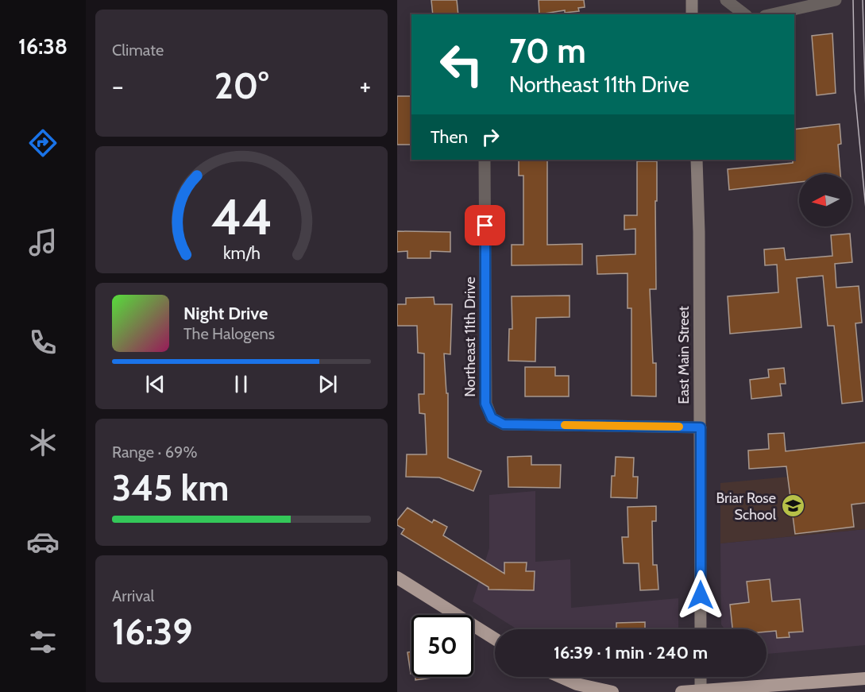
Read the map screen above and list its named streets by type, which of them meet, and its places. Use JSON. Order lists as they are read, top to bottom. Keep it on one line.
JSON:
{"streets":{"main road":["East Main Street"],"street":["Northeast 11th Drive"]},"crossings":[["Northeast 11th Drive","East Main Street"]],"places":{"school or university":["Briar Rose School"]},"north":"left","page":{"tabs":"16:38","tile":["Climate",["Range · 69%","345 km"],["Arrival","16:39"]],"turn":["70 m","Northeast 11th Drive"],"heat":["−","20°","+"],"then":"Then","song":["Night Drive","The Halogens"],"limit":"50","trip":"16:39 · 1 min · 240 m","gauge":["44","km/h"]}}
